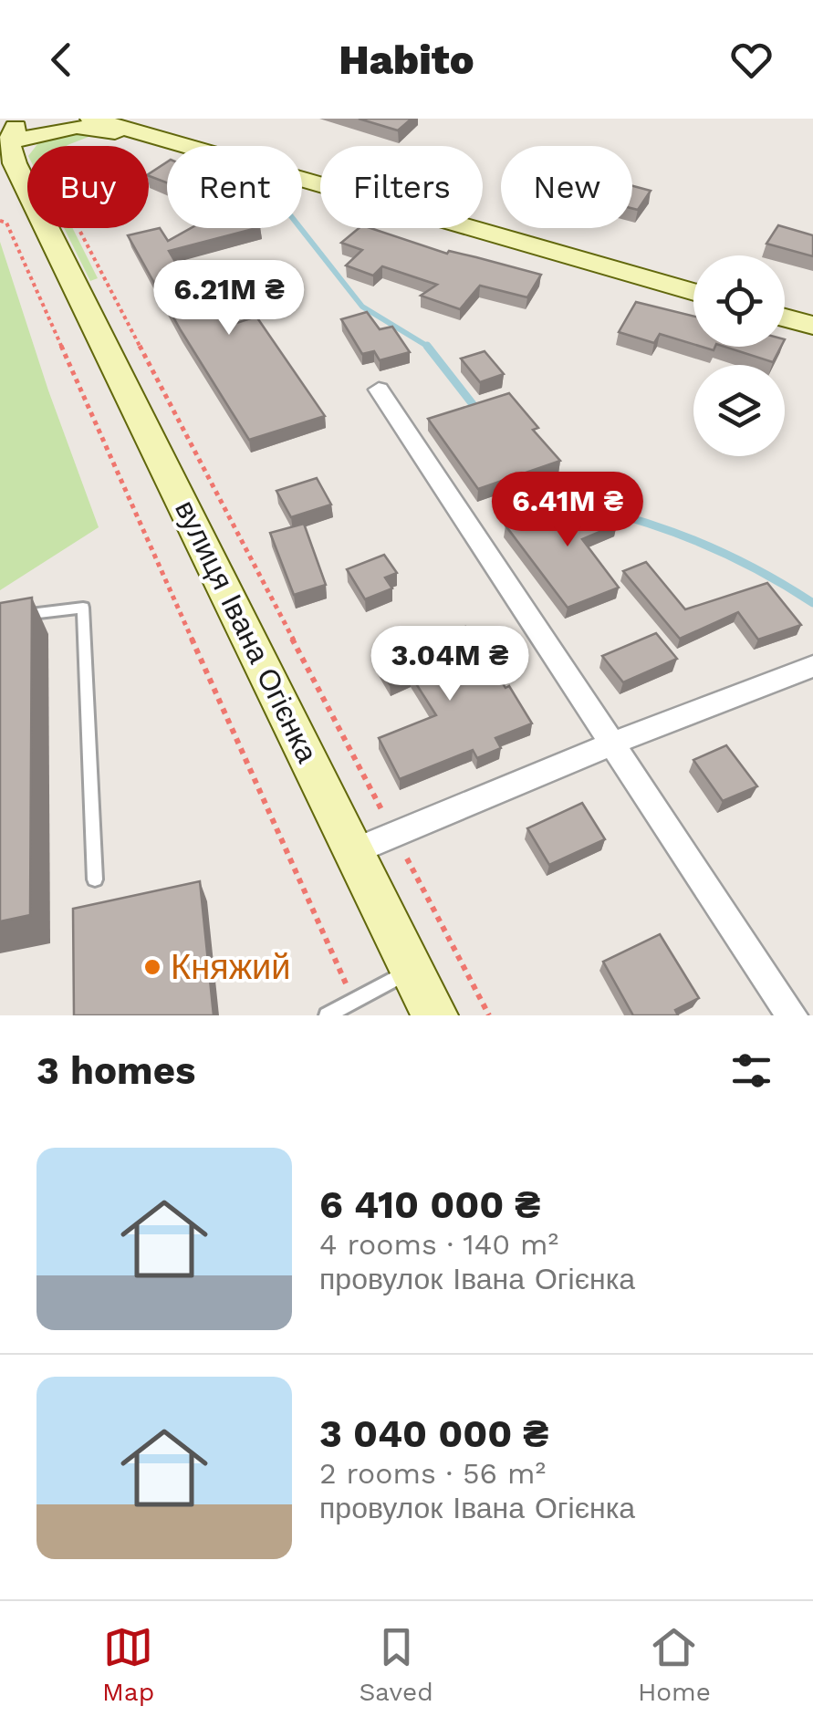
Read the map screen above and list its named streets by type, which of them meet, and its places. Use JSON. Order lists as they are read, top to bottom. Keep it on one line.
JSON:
{"streets":{"street":["вулиця Івана Огієнка"]},"places":["Княжий"],"page":{"header":"Habito","chip":["Buy","Rent","Filters","New"],"price":["6.21M ₴","6.41M ₴","3.04M ₴"],"heading":"3 homes","list":[{"name":"6 410 000 ₴","note":"4 rooms · 140 m² · провулок Івана Огієнка"},{"name":"3 040 000 ₴","note":"2 rooms · 56 m² · провулок Івана Огієнка"}],"tabs":["Map","Saved","Home"]}}
